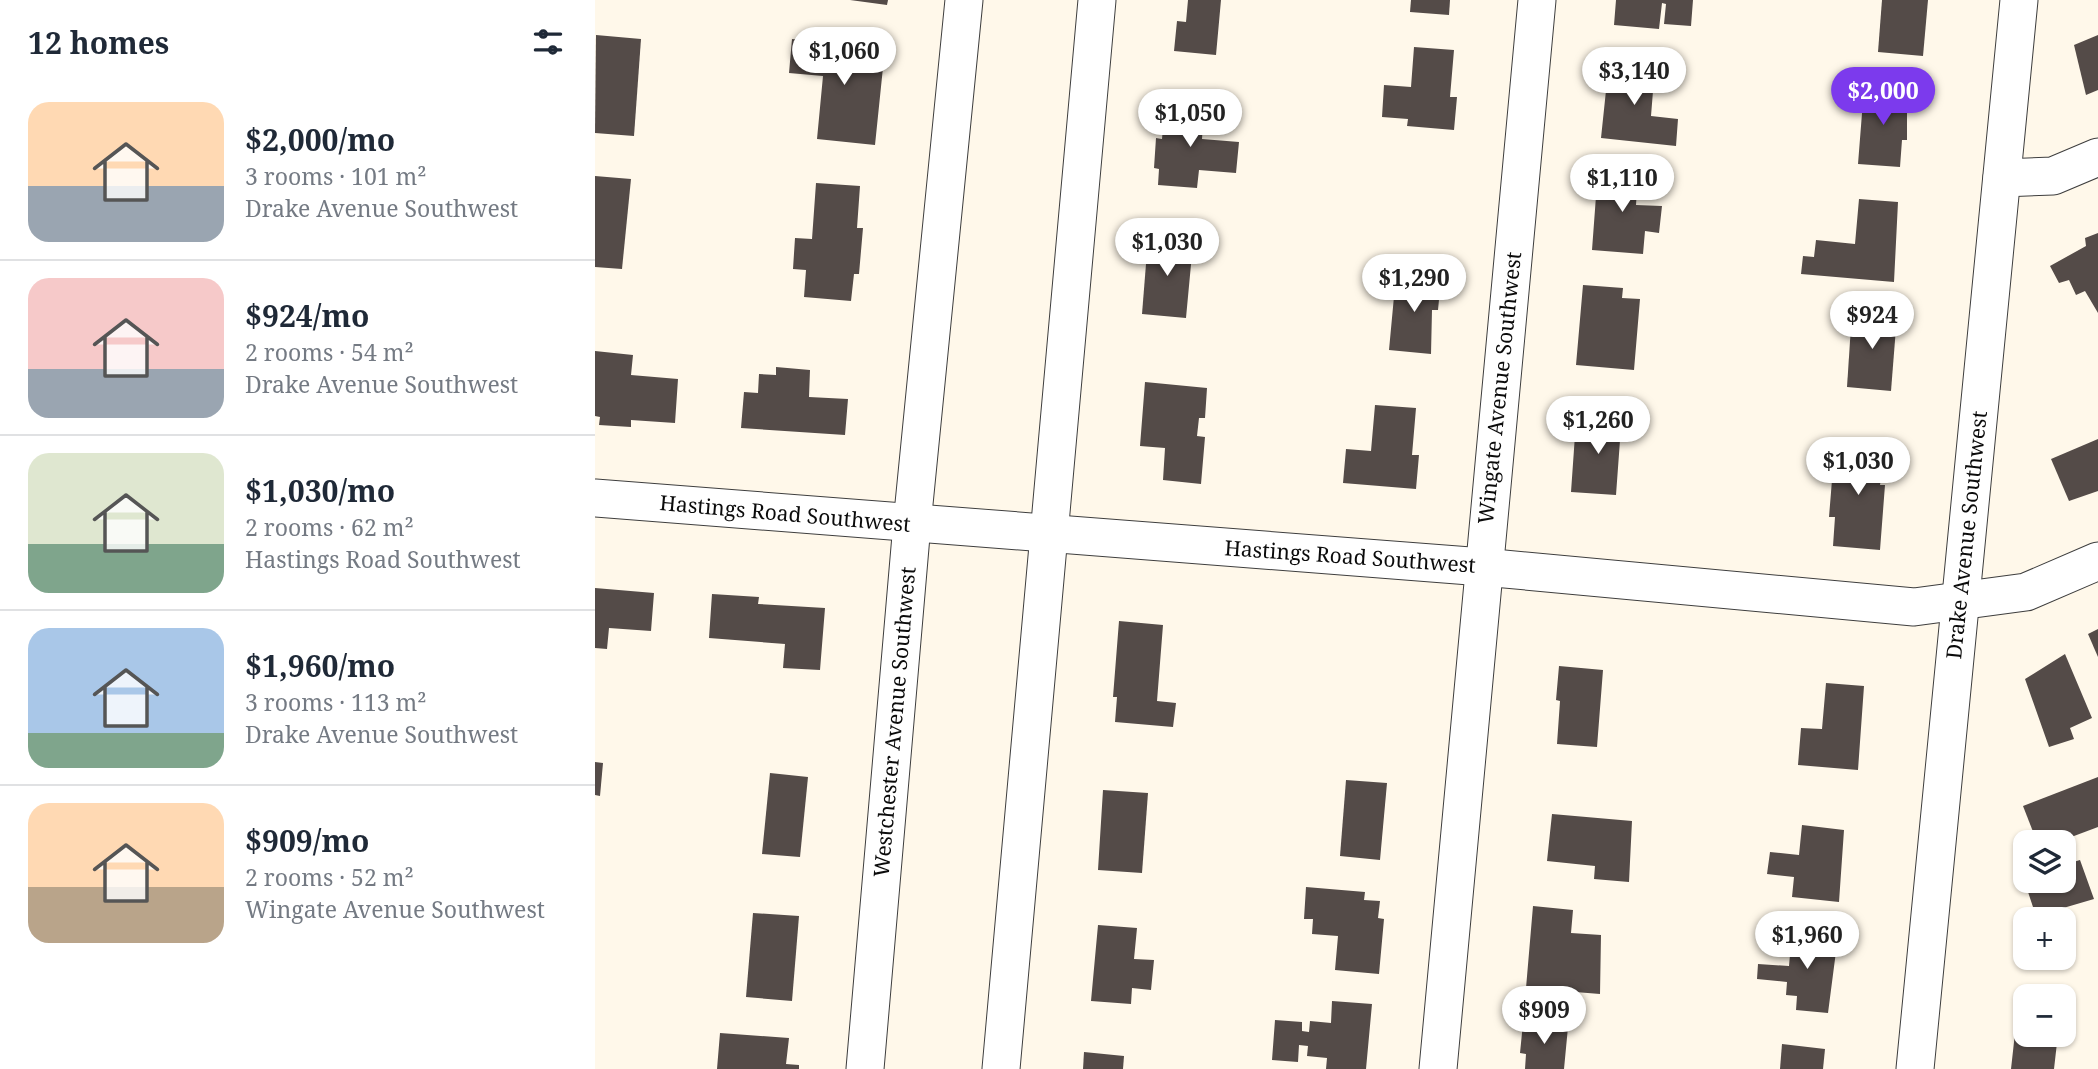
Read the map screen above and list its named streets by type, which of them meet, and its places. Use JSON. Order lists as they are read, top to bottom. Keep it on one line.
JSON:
{"streets":{"street":["Wingate Avenue Southwest","Hastings Road Southwest","Drake Avenue Southwest","Westchester Avenue Southwest"]},"crossings":[["Wingate Avenue Southwest","Hastings Road Southwest"],["Hastings Road Southwest","Drake Avenue Southwest"],["Hastings Road Southwest","Westchester Avenue Southwest"]],"page":{"heading":"12 homes","price":["$1,060","$3,140","$2,000","$1,050","$1,110","$1,030","$1,290","$924","$1,260","$1,030","$1,960","$909"],"list":[{"name":"$2,000/mo","note":"3 rooms · 101 m² · Drake Avenue Southwest"},{"name":"$924/mo","note":"2 rooms · 54 m² · Drake Avenue Southwest"},{"name":"$1,030/mo","note":"2 rooms · 62 m² · Hastings Road Southwest"},{"name":"$1,960/mo","note":"3 rooms · 113 m² · Drake Avenue Southwest"},{"name":"$909/mo","note":"2 rooms · 52 m² · Wingate Avenue Southwest"}],"map_buttons":["+","−"]}}
